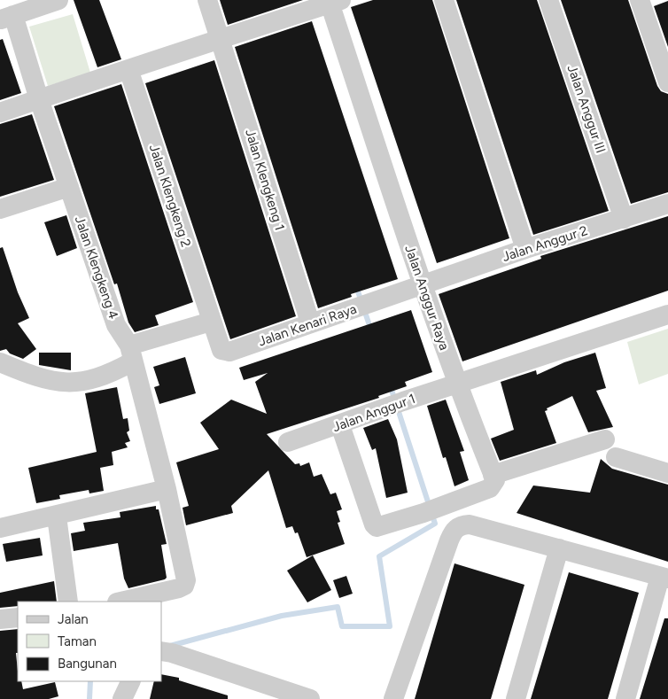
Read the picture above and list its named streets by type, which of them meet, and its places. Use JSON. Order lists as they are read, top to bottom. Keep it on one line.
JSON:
{"streets":{"street":["Jalan Anggur III","Jalan Klengkeng 1","Jalan Klengkeng 2","Jalan Anggur 2","Jalan Klengkeng 4","Jalan Anggur Raya","Jalan Kenari Raya","Jalan Anggur 1"]},"crossings":[["Jalan Anggur III","Jalan Anggur 2"],["Jalan Klengkeng 1","Jalan Kenari Raya"],["Jalan Klengkeng 2","Jalan Kenari Raya"],["Jalan Anggur 2","Jalan Anggur Raya"],["Jalan Anggur 2","Jalan Kenari Raya"],["Jalan Anggur Raya","Jalan Kenari Raya"],["Jalan Anggur Raya","Jalan Anggur 1"]],"legend":["Jalan","Taman","Bangunan"]}
